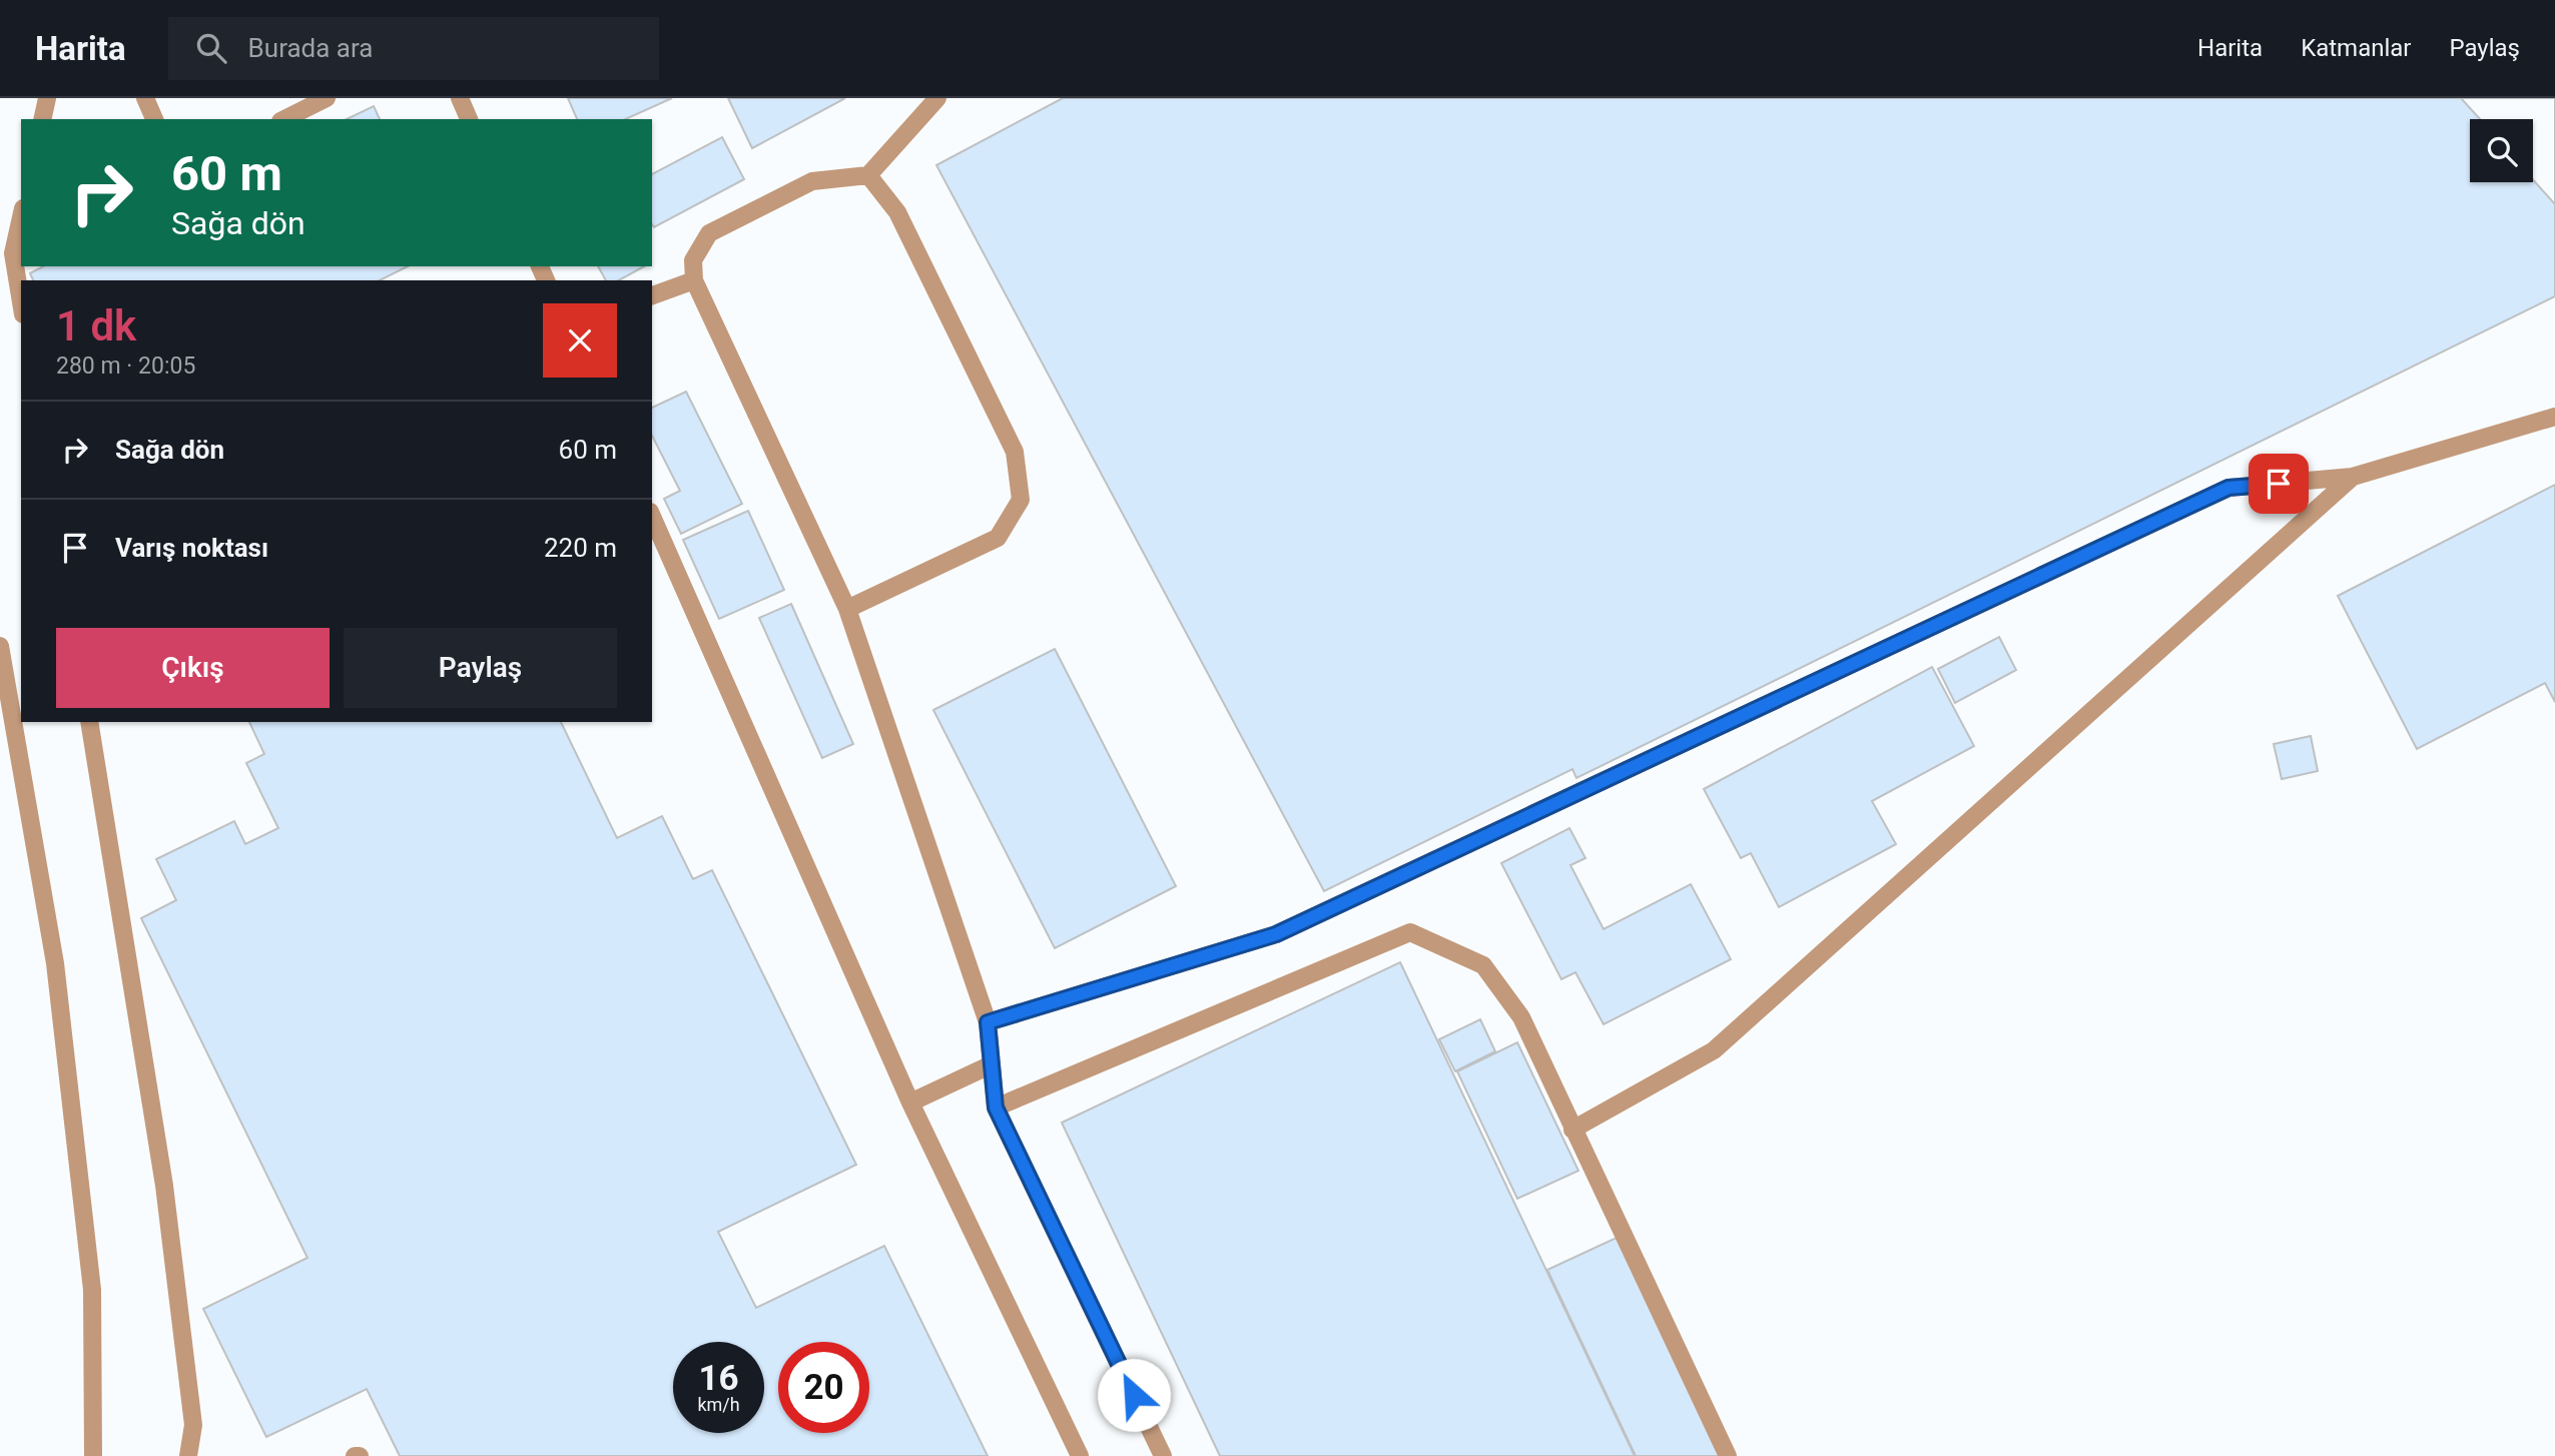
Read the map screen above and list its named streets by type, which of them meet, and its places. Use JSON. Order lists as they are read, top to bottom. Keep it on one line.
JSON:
{"page":{"header":"Harita","search":"Burada ara","nav":["Harita","Katmanlar","Paylaş"],"turn":["60 m","Sağa dön"],"heading":["1 dk","280 m · 20:05"],"list":[{"name":"Sağa dön","value":"60 m"},{"name":"Varış noktası","value":"220 m"}],"buttons":["Çıkış","Paylaş"],"speed":"16 km/h","limit":"20"}}
